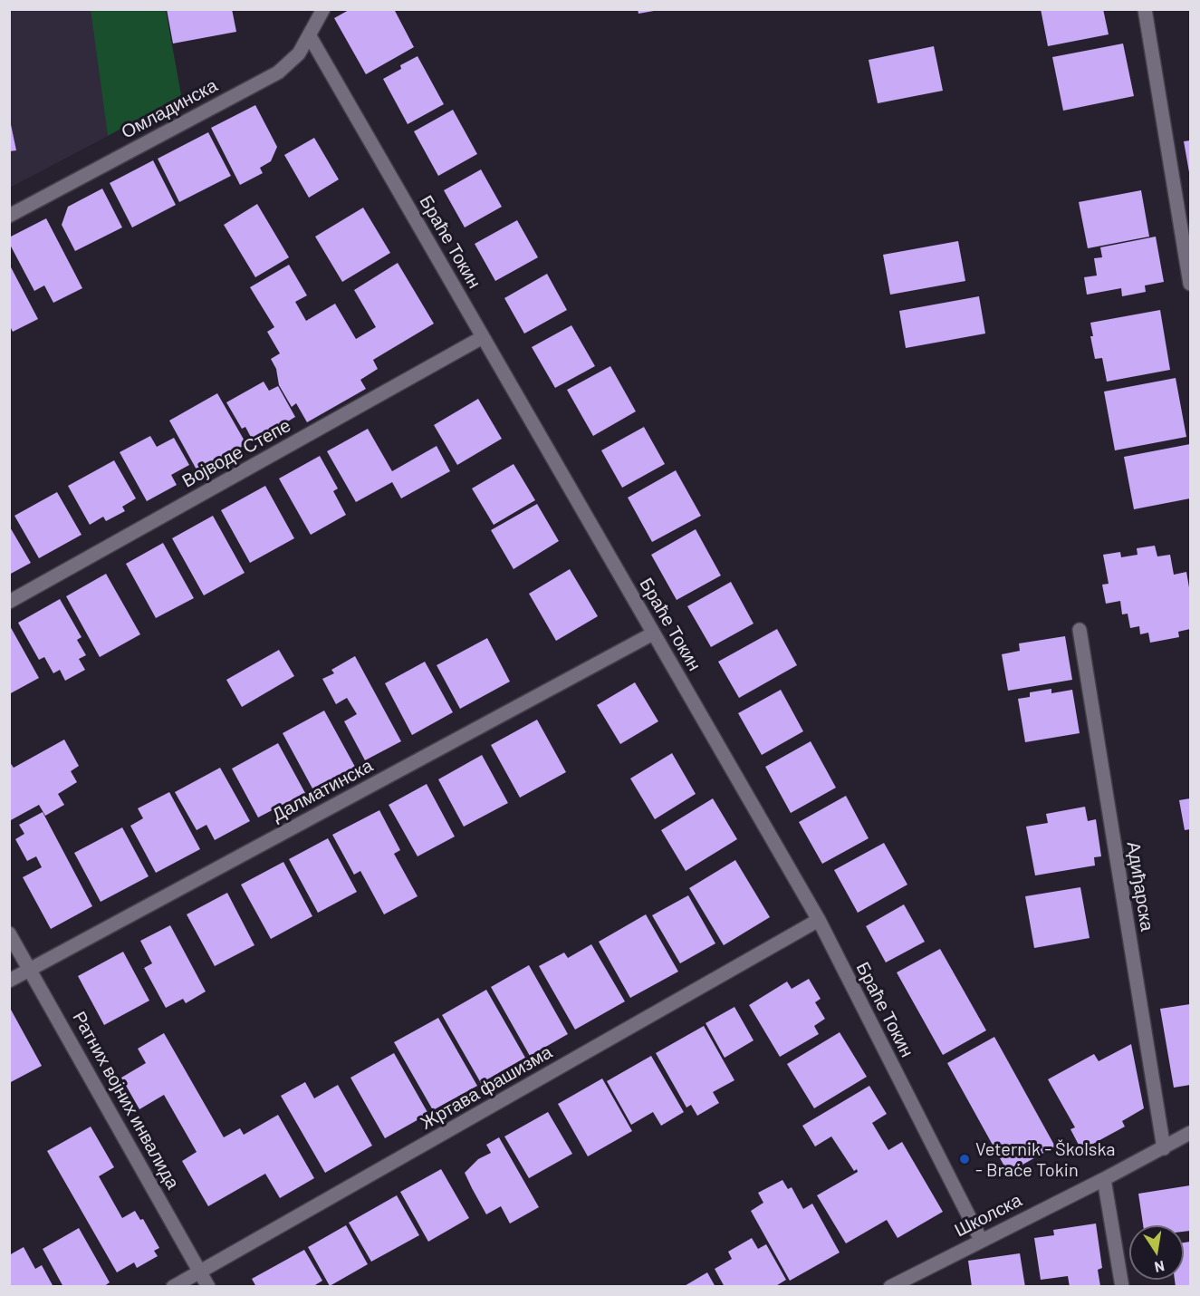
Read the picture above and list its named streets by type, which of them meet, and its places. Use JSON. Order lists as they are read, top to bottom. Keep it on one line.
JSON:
{"streets":{"street":["Омладинска","Браће Токин","Војводе Степе","Далматинска","Адиђарска","Жртава фашизма","Ратних војних инвалида","Школска"]},"crossings":[["Омладинска","Браће Токин"],["Браће Токин","Војводе Степе"],["Браће Токин","Далматинска"],["Браће Токин","Жртава фашизма"],["Браће Токин","Школска"],["Далматинска","Ратних војних инвалида"],["Адиђарска","Школска"],["Жртава фашизма","Ратних војних инвалида"]],"places":["Veternik - Školska - Braće Tokin"],"north":"bottom"}
